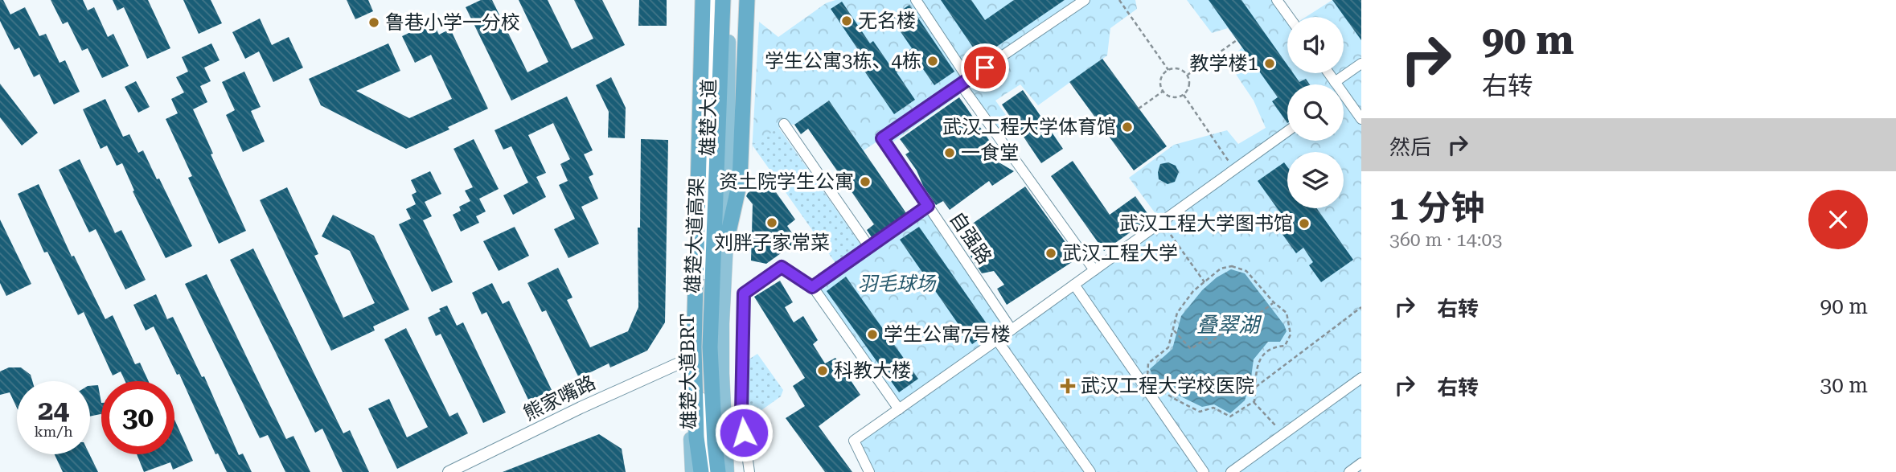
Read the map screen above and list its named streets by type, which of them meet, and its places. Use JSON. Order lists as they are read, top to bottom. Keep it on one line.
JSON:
{"streets":{"highway":["雄楚大道高架"],"main road":["雄楚大道"],"street":["自强路","熊家嘴路"],"lane":["雄楚大道BRT"]},"crossings":[["雄楚大道","熊家嘴路"]],"water":["叠翠湖"],"parks":["羽毛球场"],"places":{"other":["无名楼","鲁巷小学一分校","学生公寓3栋、4栋","教学楼1","武汉工程大学体育馆","一食堂","资土院学生公寓","刘胖子家常菜","武汉工程大学图书馆","武汉工程大学","学生公寓7号楼","科教大楼"],"health":["武汉工程大学校医院"]},"page":{"turn":["90 m","右转"],"then":"然后","heading":["1 分钟","360 m · 14:03"],"list":[{"name":"右转","value":"90 m"},{"name":"右转","value":"30 m"}],"speed":"24 km/h","limit":"30"}}
